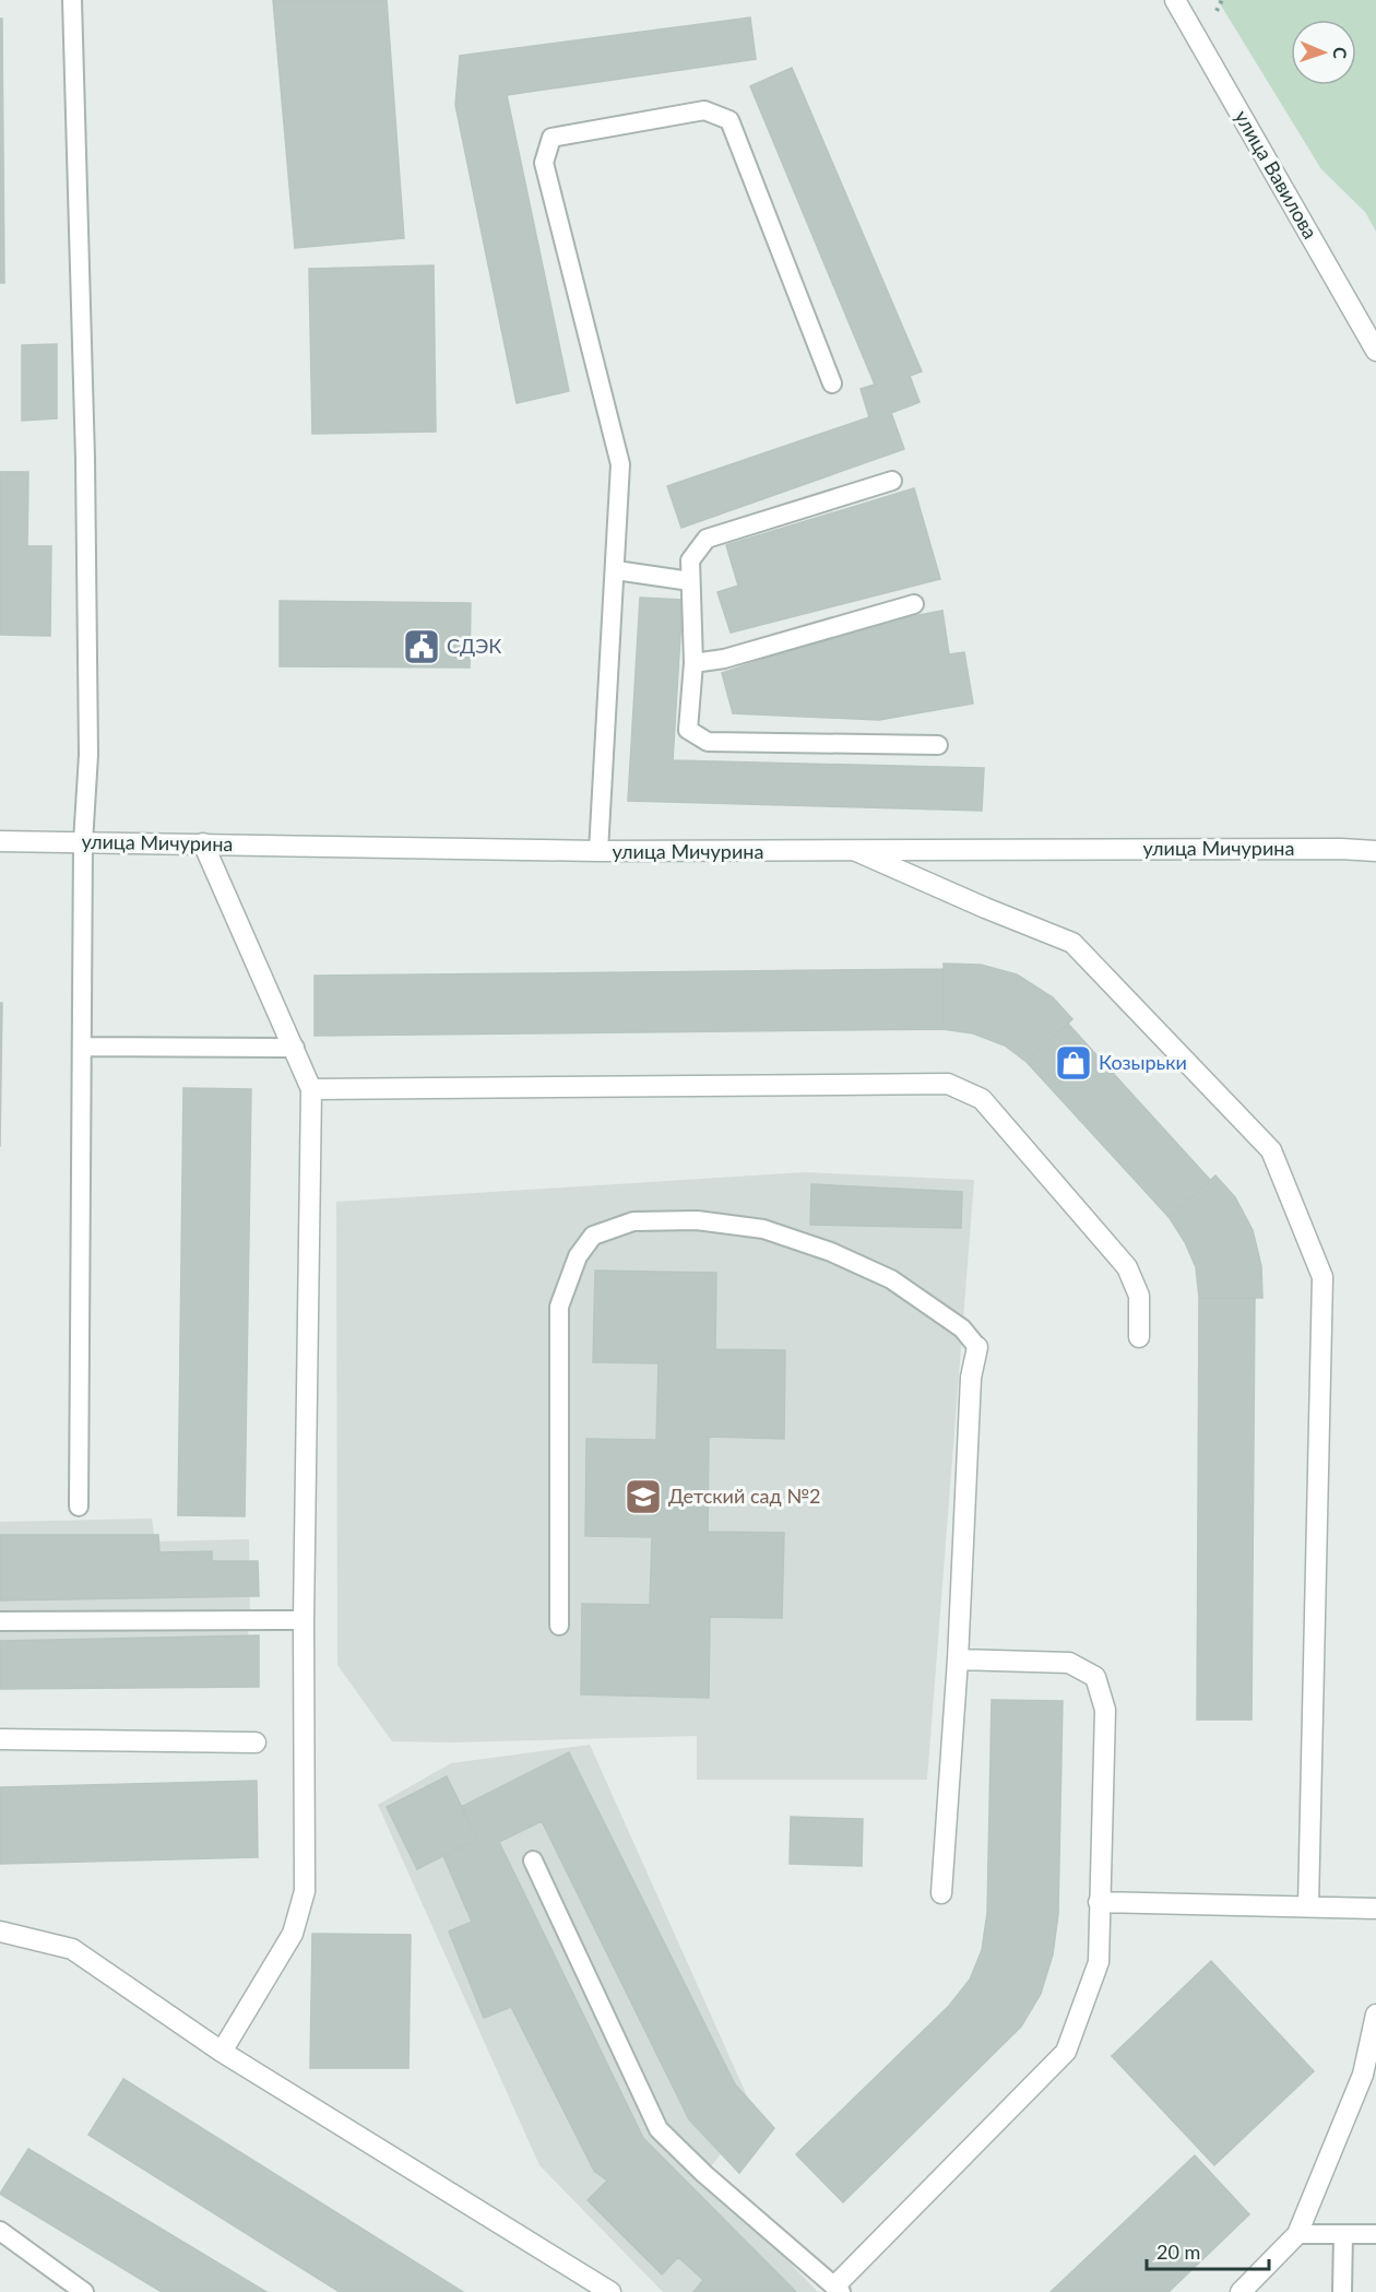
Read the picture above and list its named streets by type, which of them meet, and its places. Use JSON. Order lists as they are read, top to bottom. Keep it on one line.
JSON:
{"streets":{"street":["улица Вавилова","улица Мичурина"]},"places":{"public building":["СДЭК"],"shop":["Козырьки"],"school or university":["Детский сад №2"]},"scale_bar":"20 m","north":"right"}
